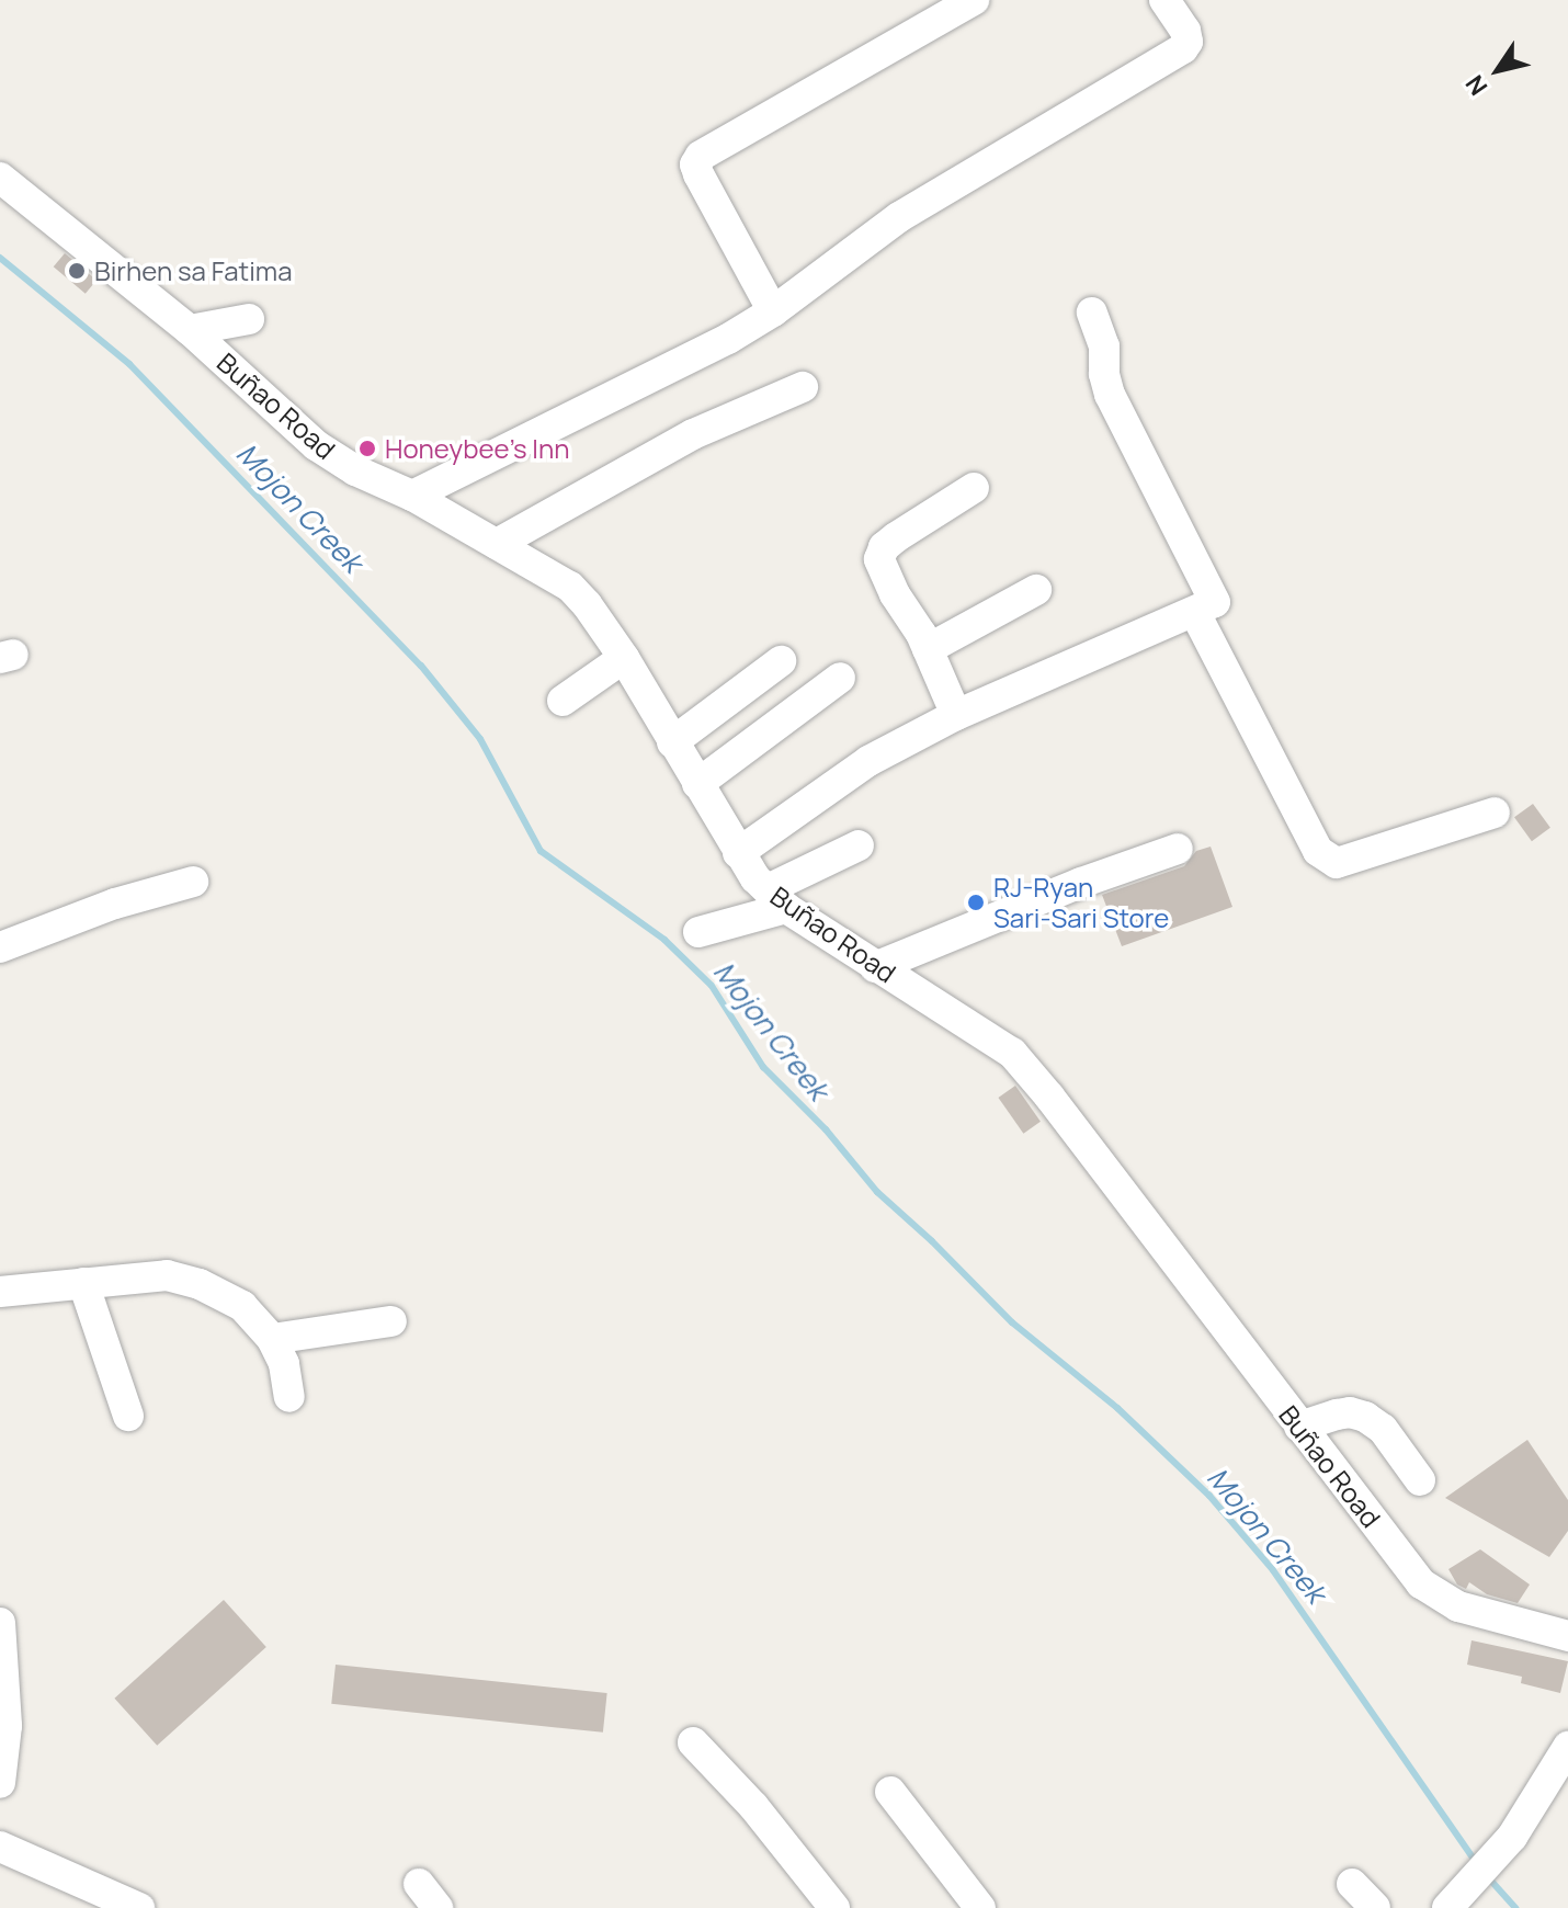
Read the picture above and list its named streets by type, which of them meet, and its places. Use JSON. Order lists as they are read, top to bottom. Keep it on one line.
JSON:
{"streets":{"street":["Buñao Road"]},"water":["Mojon Creek"],"places":["Birhen sa Fatima","Honeybee's Inn","RJ-Ryan Sari-Sari Store"],"north":"bottom left"}
